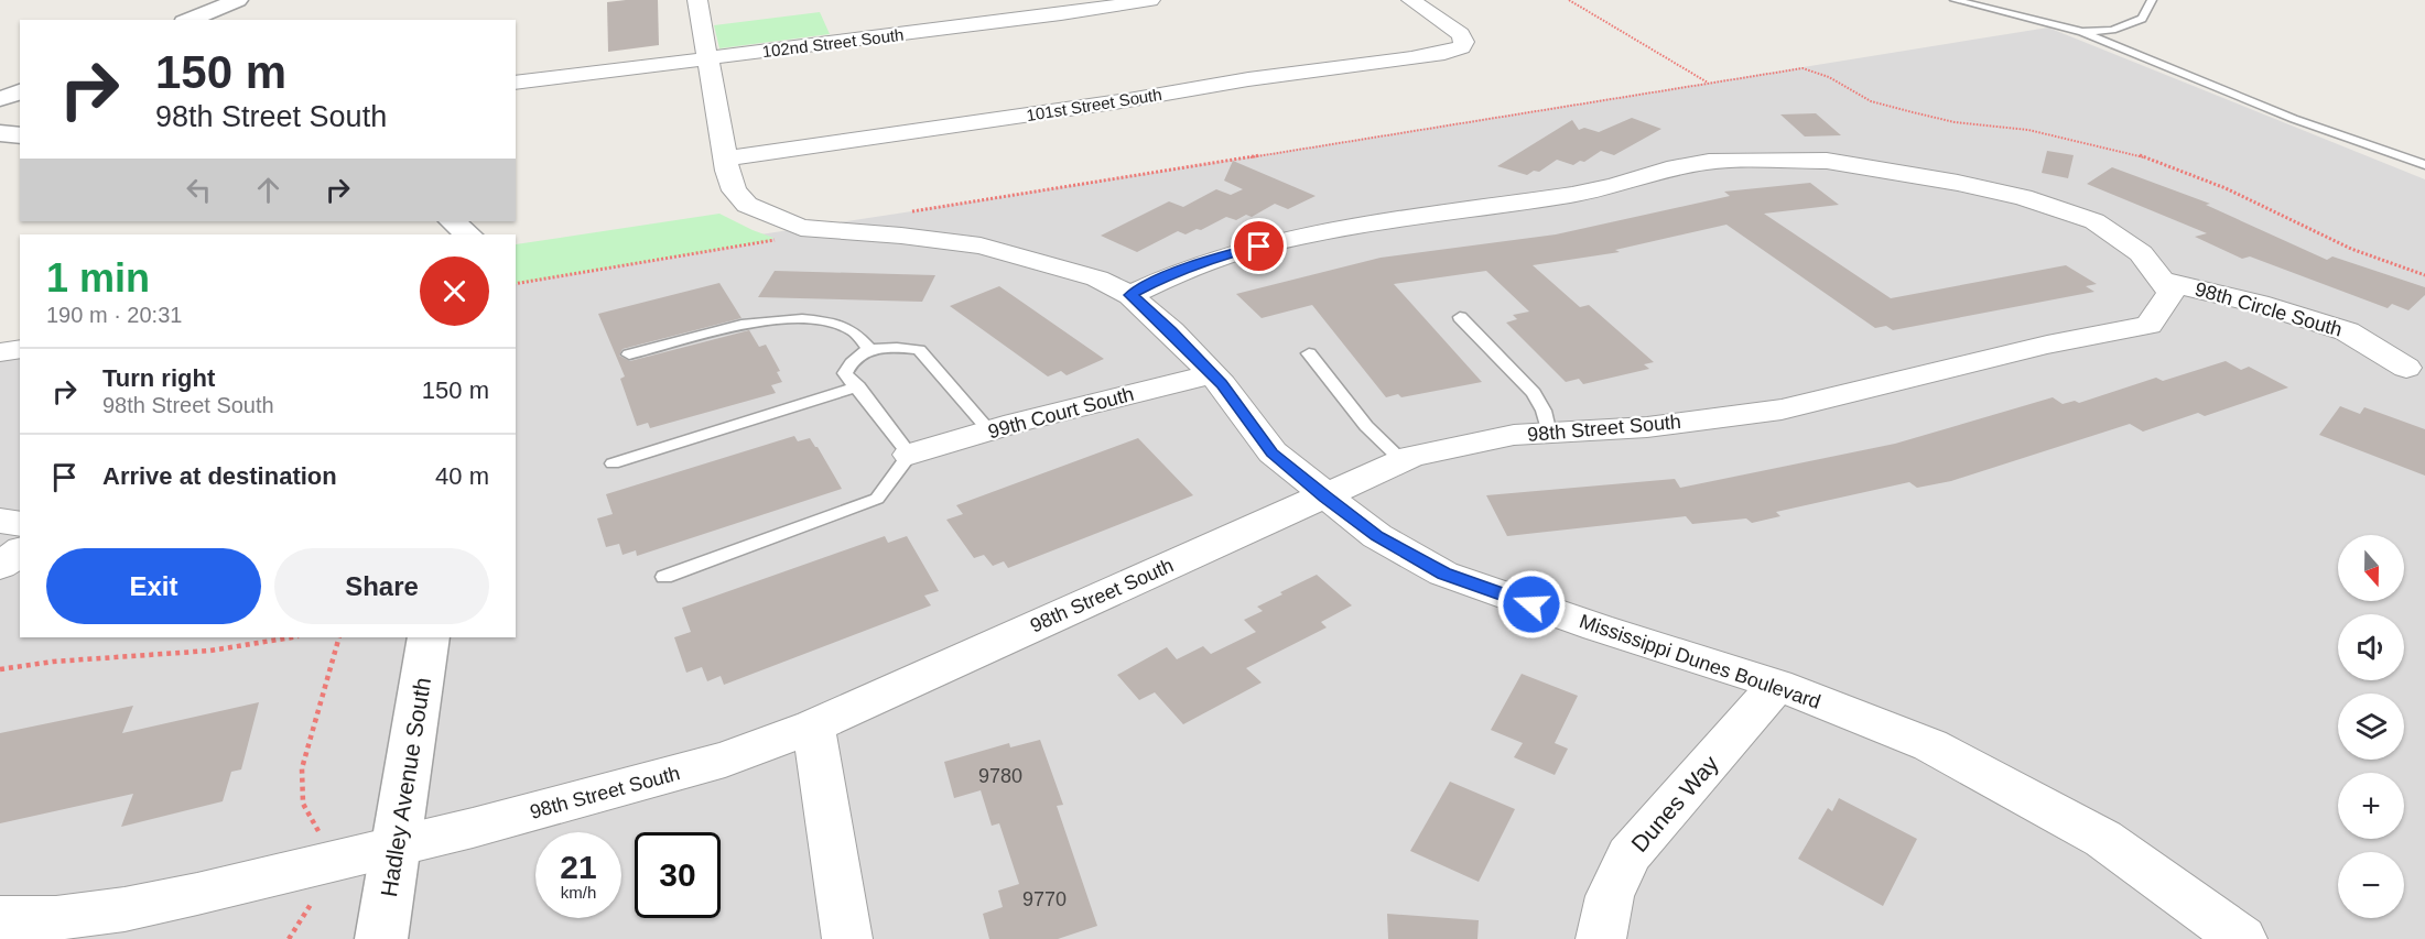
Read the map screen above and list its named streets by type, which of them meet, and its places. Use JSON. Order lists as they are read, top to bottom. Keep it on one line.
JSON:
{"streets":{"street":["102nd Street South","101st Street South","98th Circle South","99th Court South","98th Street South","Mississippi Dunes Boulevard","Hadley Avenue South","Dunes Way"]},"crossings":[["102nd Street South","Mississippi Dunes Boulevard"],["101st Street South","Mississippi Dunes Boulevard"],["98th Circle South","98th Street South"],["99th Court South","Mississippi Dunes Boulevard"],["98th Street South","Mississippi Dunes Boulevard"],["98th Street South","Hadley Avenue South"],["Mississippi Dunes Boulevard","Dunes Way"]],"house_numbers":["9780","9770"],"north":"bottom","page":{"turn":["150 m","98th Street South"],"heading":["1 min","190 m · 20:31"],"list":[{"name":"Turn right","note":"98th Street South","value":"150 m"},{"name":"Arrive at destination","value":"40 m"}],"map_buttons":["+","−"],"buttons":["Exit","Share"],"speed":"21 km/h","limit":"30"}}
